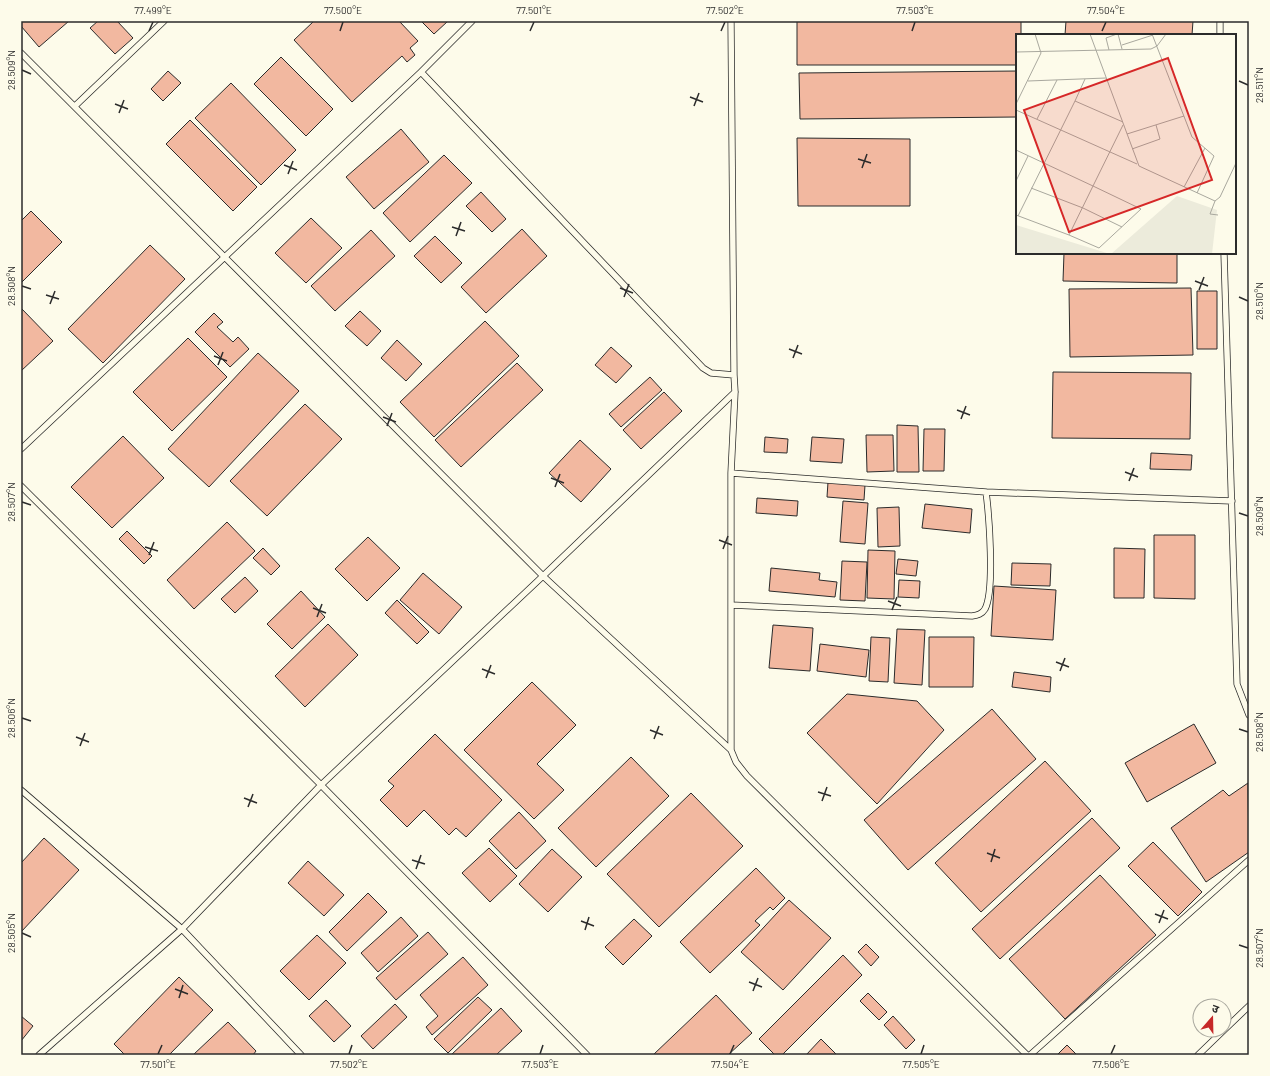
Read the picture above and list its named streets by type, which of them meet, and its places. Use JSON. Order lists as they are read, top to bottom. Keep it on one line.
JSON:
{"north":"top","coordinates":["77.499°E","77.500°E","77.501°E","77.502°E","77.503°E","77.504°E","28.509°N","28.511°N","28.508°N","28.510°N","28.507°N","28.506°N","28.505°N","77.505°E","77.506°E"]}
